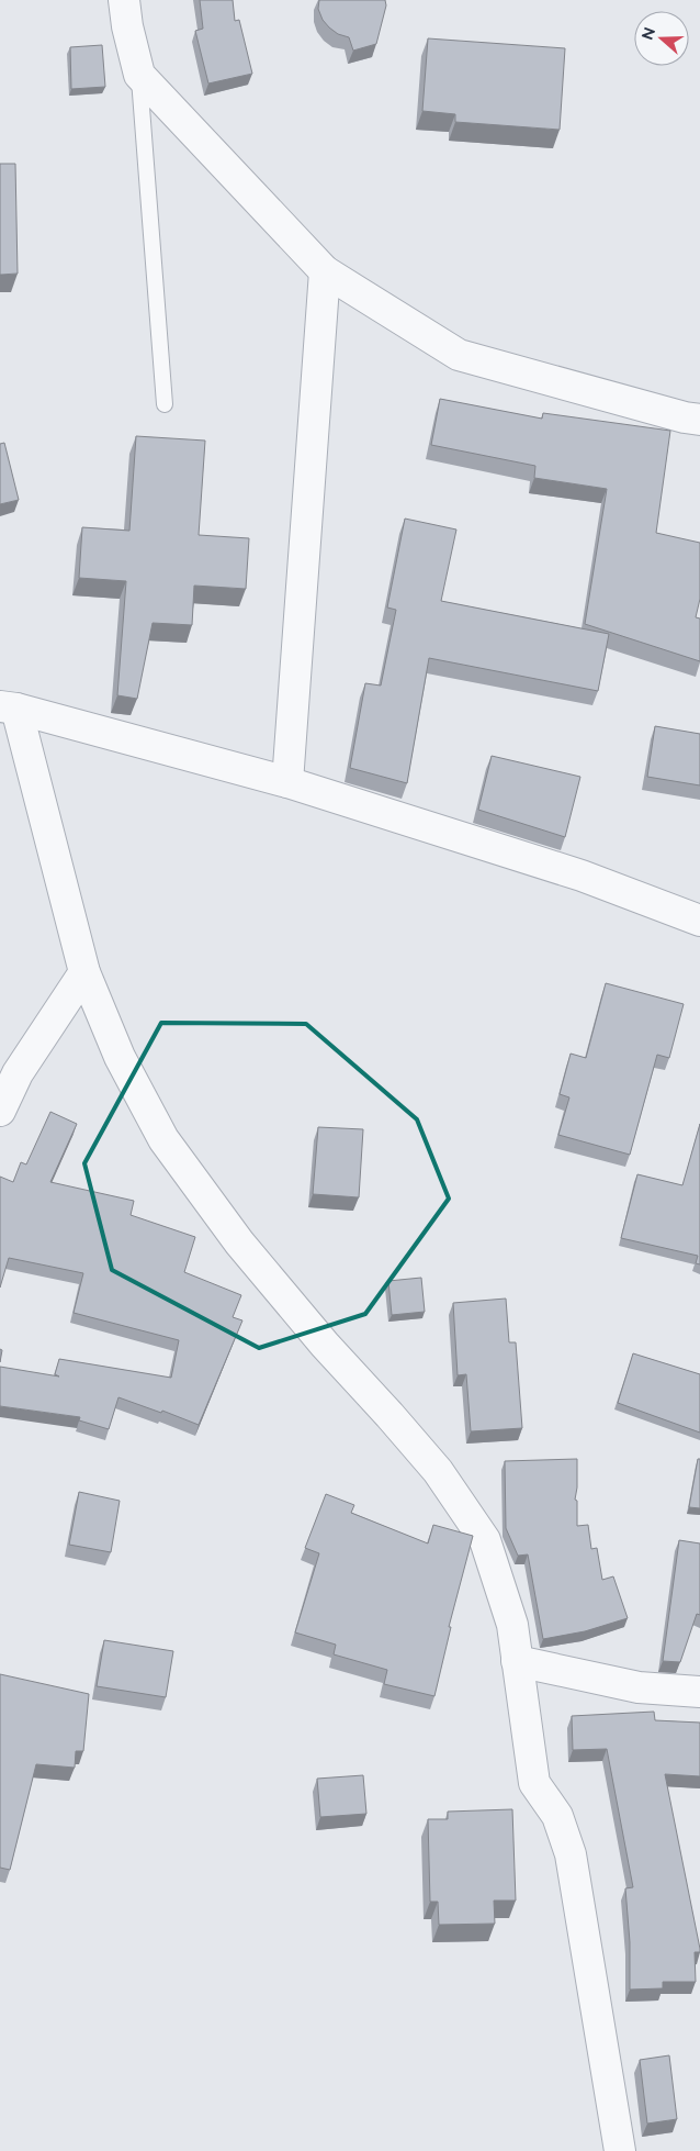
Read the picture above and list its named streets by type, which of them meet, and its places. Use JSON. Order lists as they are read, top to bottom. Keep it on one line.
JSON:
{"north":"left"}
